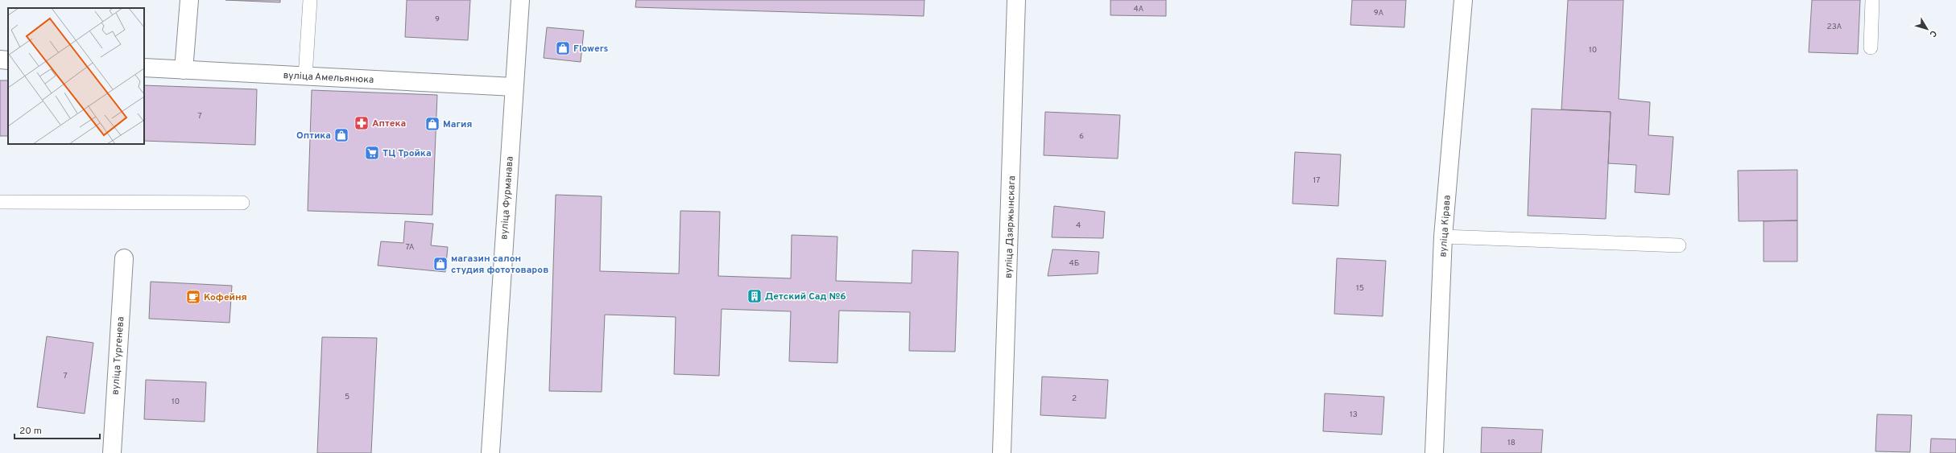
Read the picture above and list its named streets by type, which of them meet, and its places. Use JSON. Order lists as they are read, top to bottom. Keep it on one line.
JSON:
{"streets":{"street":["вуліца Амельянюка","вуліца Фурманава","вуліца Кірава","вуліца Дзяржынскага","вуліца Тургенева"]},"crossings":[["вуліца Амельянюка","вуліца Фурманава"]],"places":{"shop":["Flowers","Магия","Оптика","магазин салон студия фототоваров"],"pharmacy":["Аптека"],"supermarket":["ТЦ Тройка"],"building":["Детский Сад №6"],"cafe":["Кофейня"]},"house_numbers":["4А","9А","9","23А","10","7","6","17","4","7А","4Б","15","7","5","2","10","13","18"],"scale_bar":"20 m","north":"bottom right"}
